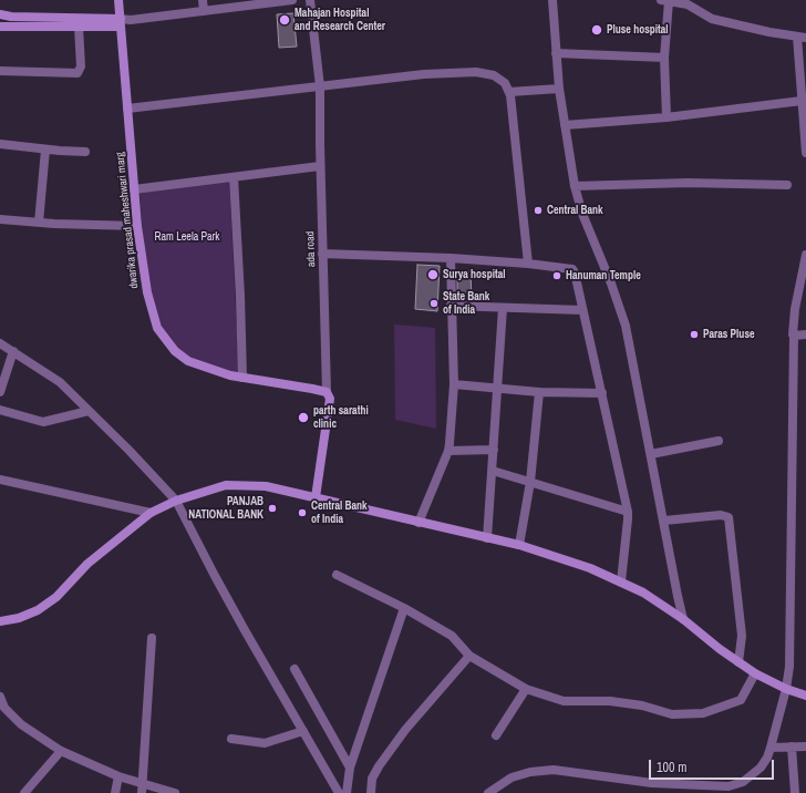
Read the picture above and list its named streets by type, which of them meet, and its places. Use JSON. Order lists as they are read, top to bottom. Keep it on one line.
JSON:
{"streets":{"main road":["dwarika prasad maheshwari marg","ada road"]},"crossings":[["dwarika prasad maheshwari marg","ada road"]],"parks":["Ram Leela Park"],"places":["Mahajan Hospital and Research Center","Pluse hospital","Central Bank","Surya hospital","Hanuman Temple","State Bank of India","Paras Pluse","parth sarathi clinic","PANJAB NATIONAL BANK","Central Bank of India"],"scale_bar":"100 m"}
